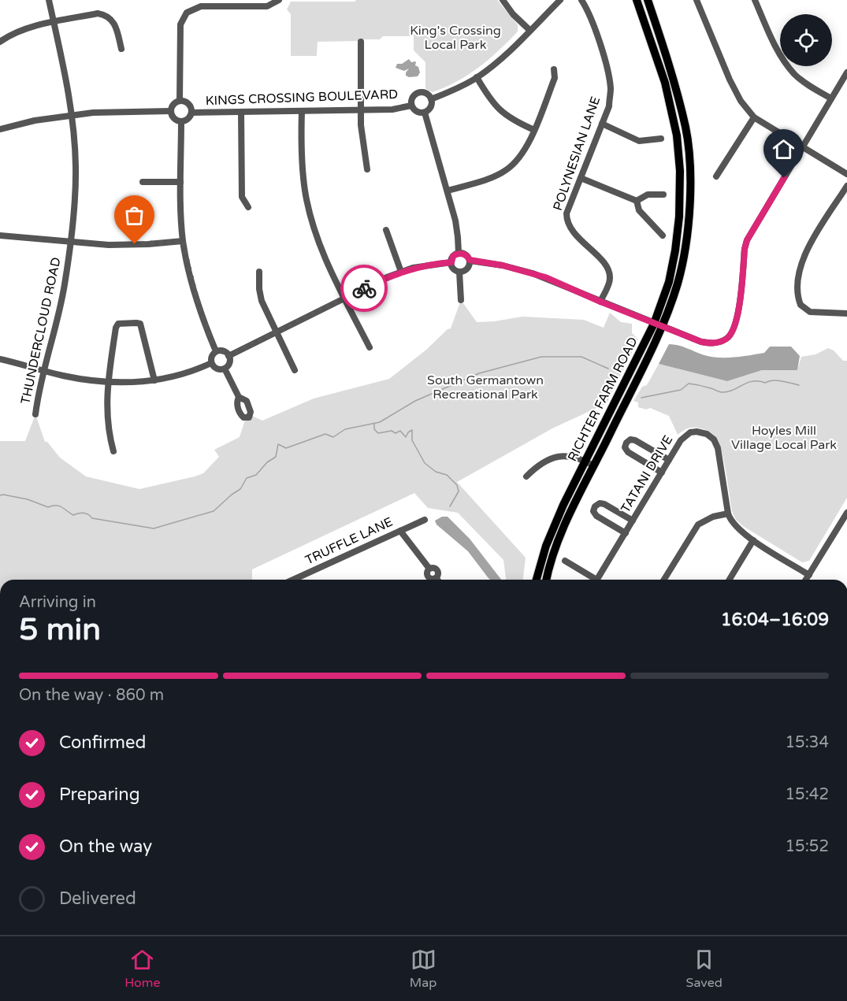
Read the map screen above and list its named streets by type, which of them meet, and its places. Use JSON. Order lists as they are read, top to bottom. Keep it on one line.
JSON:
{"streets":{"main road":["RICHTER FARM ROAD"],"street":["KINGS CROSSING BOULEVARD","POLYNESIAN LANE","THUNDERCLOUD ROAD","TATANI DRIVE","TRUFFLE LANE"]},"parks":["King's Crossing Local Park","South Germantown Recreational Park","Hoyles Mill Village Local Park"],"page":{"heading":["5 min","Arriving in","16:04–16:09"],"bar":"On the way · 860 m","list":[["Confirmed","15:34"],["Preparing","15:42"],["On the way","15:52"],"Delivered"],"tabs":["Home","Map","Saved"]}}
